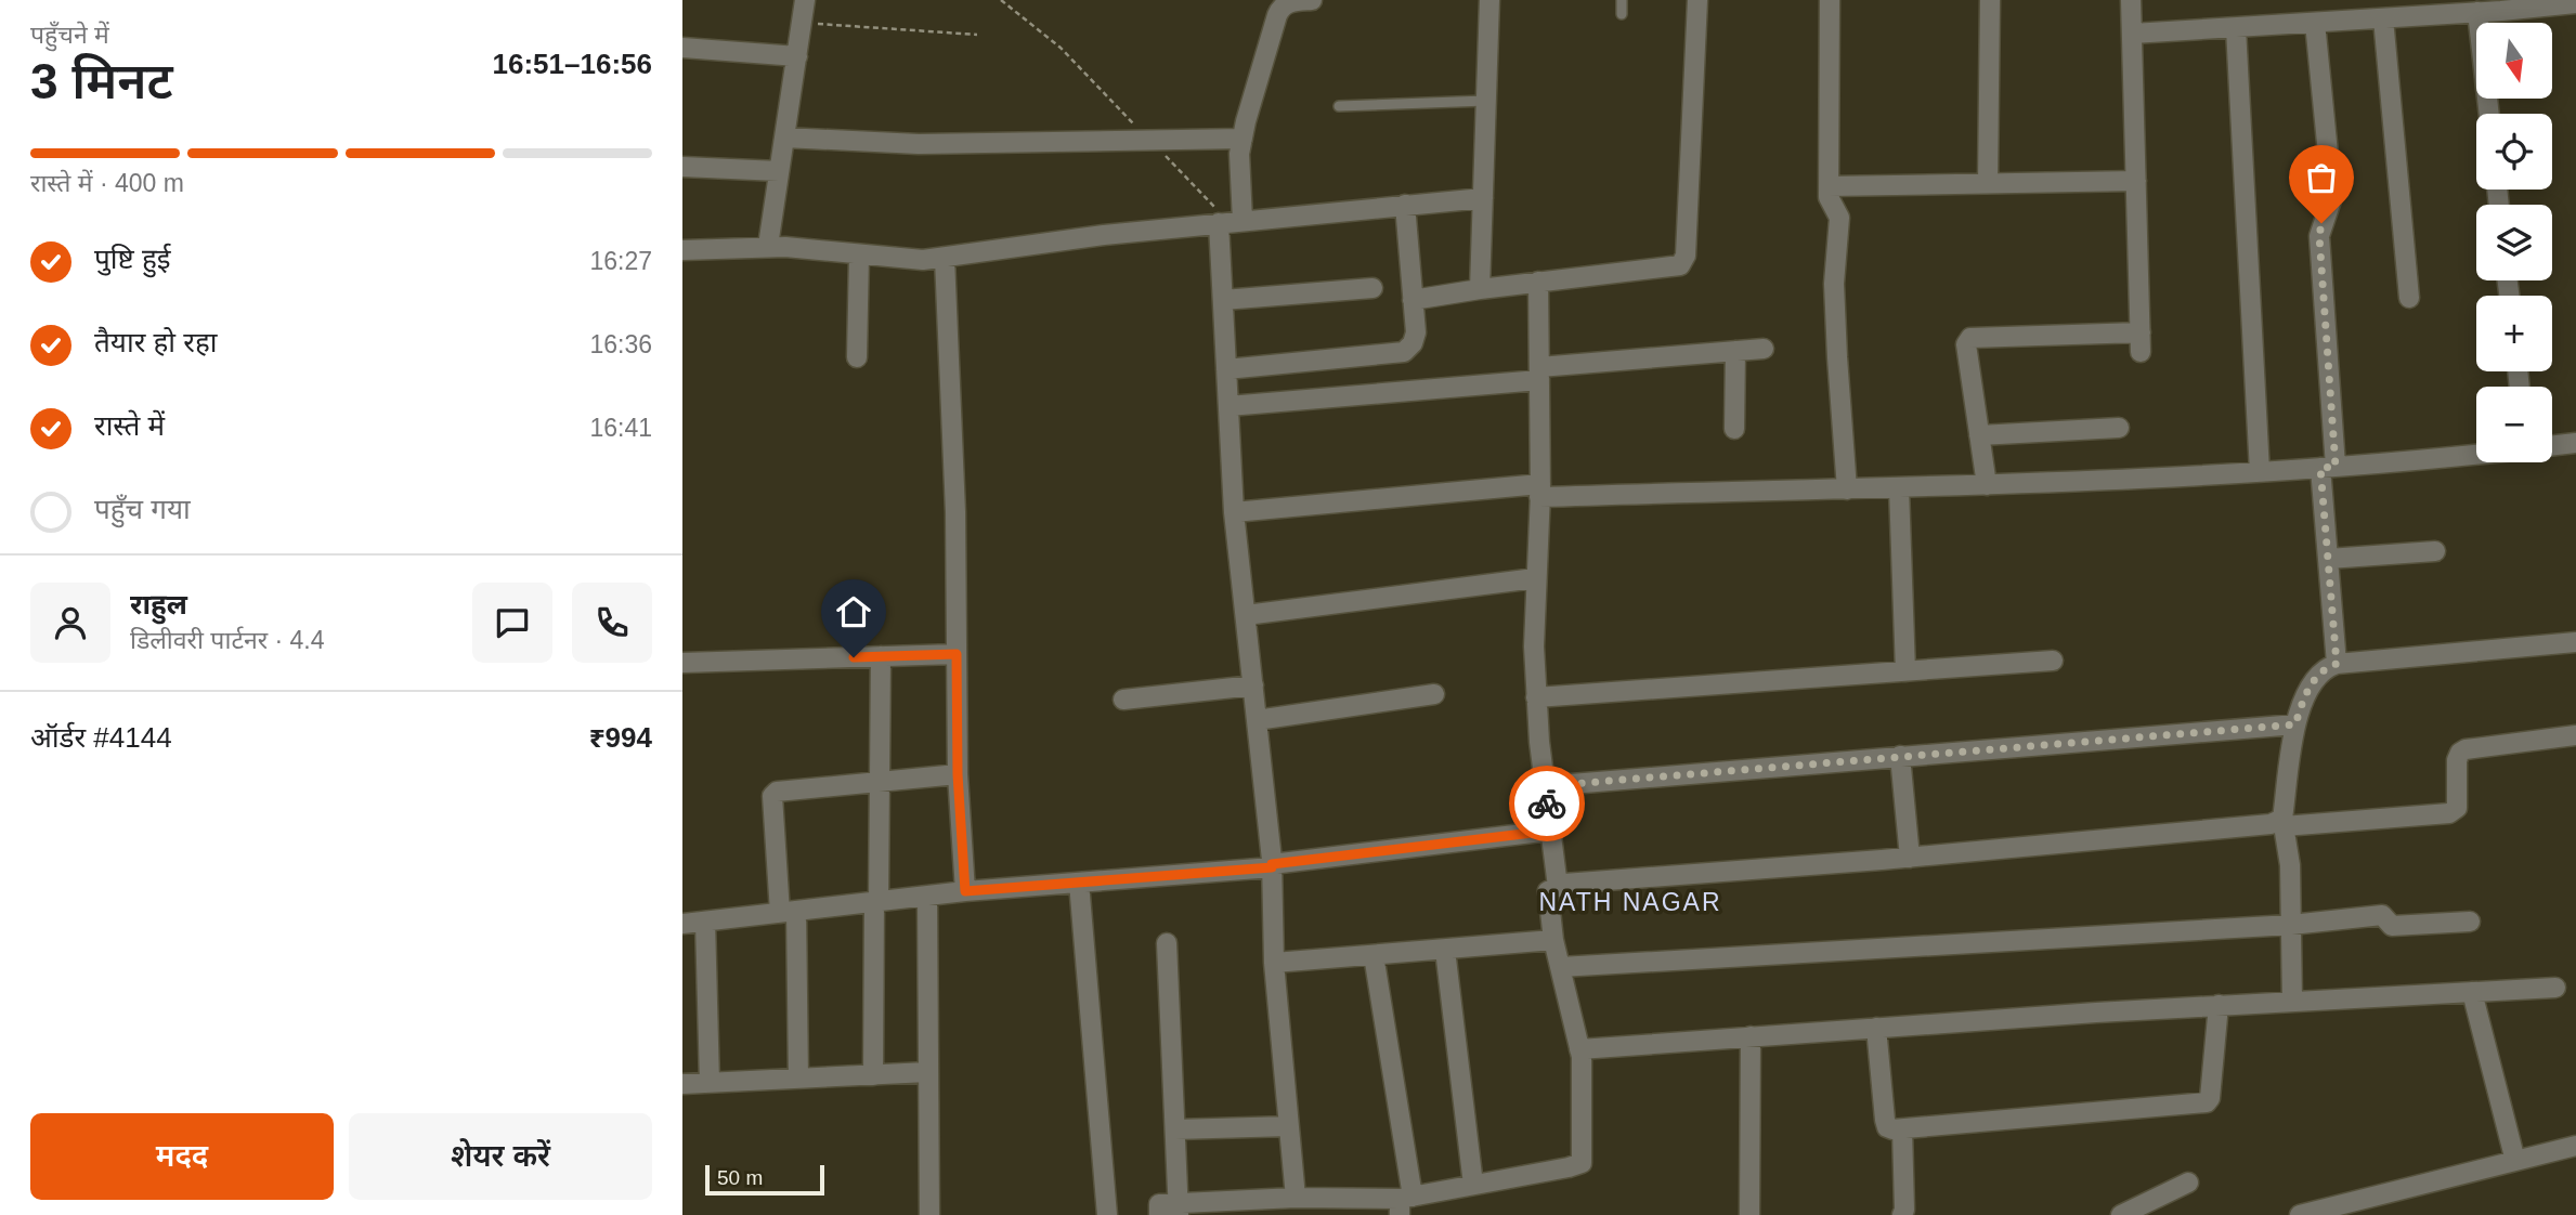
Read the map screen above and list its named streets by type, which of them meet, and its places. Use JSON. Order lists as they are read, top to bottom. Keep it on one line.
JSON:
{"districts":["NATH NAGAR"],"scale_bar":"50 m","north":"bottom","page":{"heading":["3 मिनट","पहुँचने में","16:51–16:56"],"panel":["राहुल","डिलीवरी पार्टनर · 4.4","ऑर्डर #4144","₹994"],"map_buttons":["+","−"],"bar":"रास्ते में · 400 m","list":[["पुष्टि हुई","16:27"],["तैयार हो रहा","16:36"],["रास्ते में","16:41"],"पहुँच गया"],"buttons":["मदद","शेयर करें"],"scale":"50 m"}}
